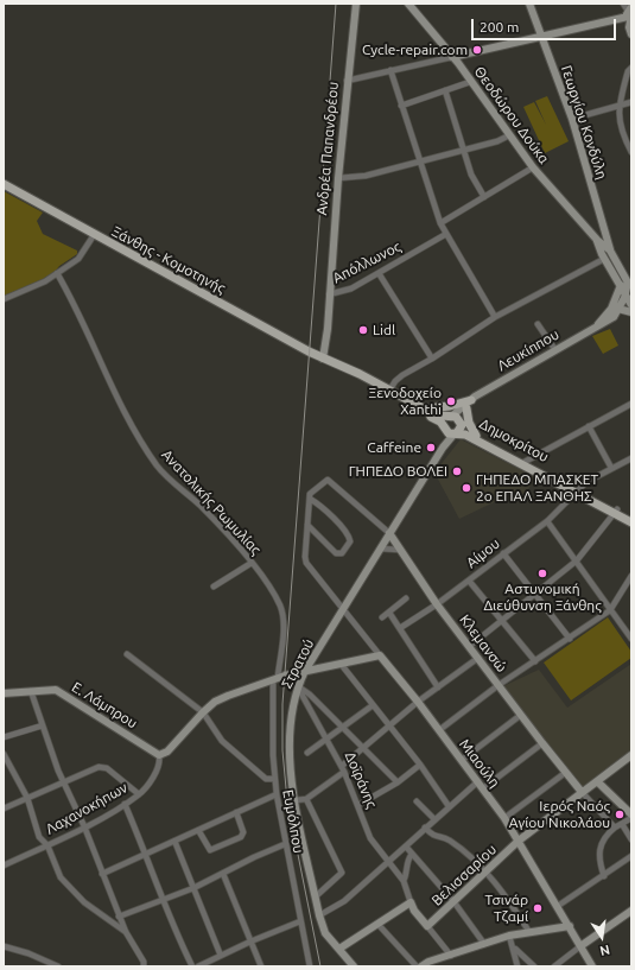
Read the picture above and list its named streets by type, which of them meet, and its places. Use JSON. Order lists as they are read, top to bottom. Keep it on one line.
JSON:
{"streets":{"main road":["Ξάνθης - Κομοτηνής","Δημοκρίτου"],"street":["Θεοδώρου Δούκα","Γεωργίου Κονδύλη","Ανδρέα Παπανδρέου","Απόλλωνος","Λευκίππου","Ανατολικής Ρωμυλίας","Αίμου","Κλεμανσώ","Στρατού","Ε. Λάμπρου","Μιαούλη","Δοϊράνης","Λαχανοκήπων","Ευμόλπου","Βελισσαρίου"]},"crossings":[["Θεοδώρου Δούκα","Γεωργίου Κονδύλη"],["Θεοδώρου Δούκα","Λευκίππου"],["Ανδρέα Παπανδρέου","Απόλλωνος"],["Ξάνθης - Κομοτηνής","Απόλλωνος"],["Λευκίππου","Δημοκρίτου"],["Λευκίππου","Στρατού"],["Δημοκρίτου","Αίμου"],["Δημοκρίτου","Στρατού"],["Ανατολικής Ρωμυλίας","Ευμόλπου"],["Αίμου","Κλεμανσώ"],["Κλεμανσώ","Στρατού"],["Κλεμανσώ","Βελισσαρίου"],["Στρατού","Δοϊράνης"],["Ε. Λάμπρου","Λαχανοκήπων"],["Μιαούλη","Βελισσαρίου"],["Δοϊράνης","Βελισσαρίου"]],"places":["Cycle-repair.com","Lidl","Ξενοδοχείο Xanthi","Caffeine","ΓΗΠΕΔΟ ΒΟΛΕΙ","ΓΗΠΕΔΟ ΜΠΑΣΚΕΤ 2ο ΕΠΑΛ ΞΑΝΘΗΣ","Αστυνομική Διεύθυνση Ξάνθης","Ιερός Ναός Αγίου Νικολάου","Τσινάρ Τζαμί"],"scale_bar":"200 m","north":"bottom"}
